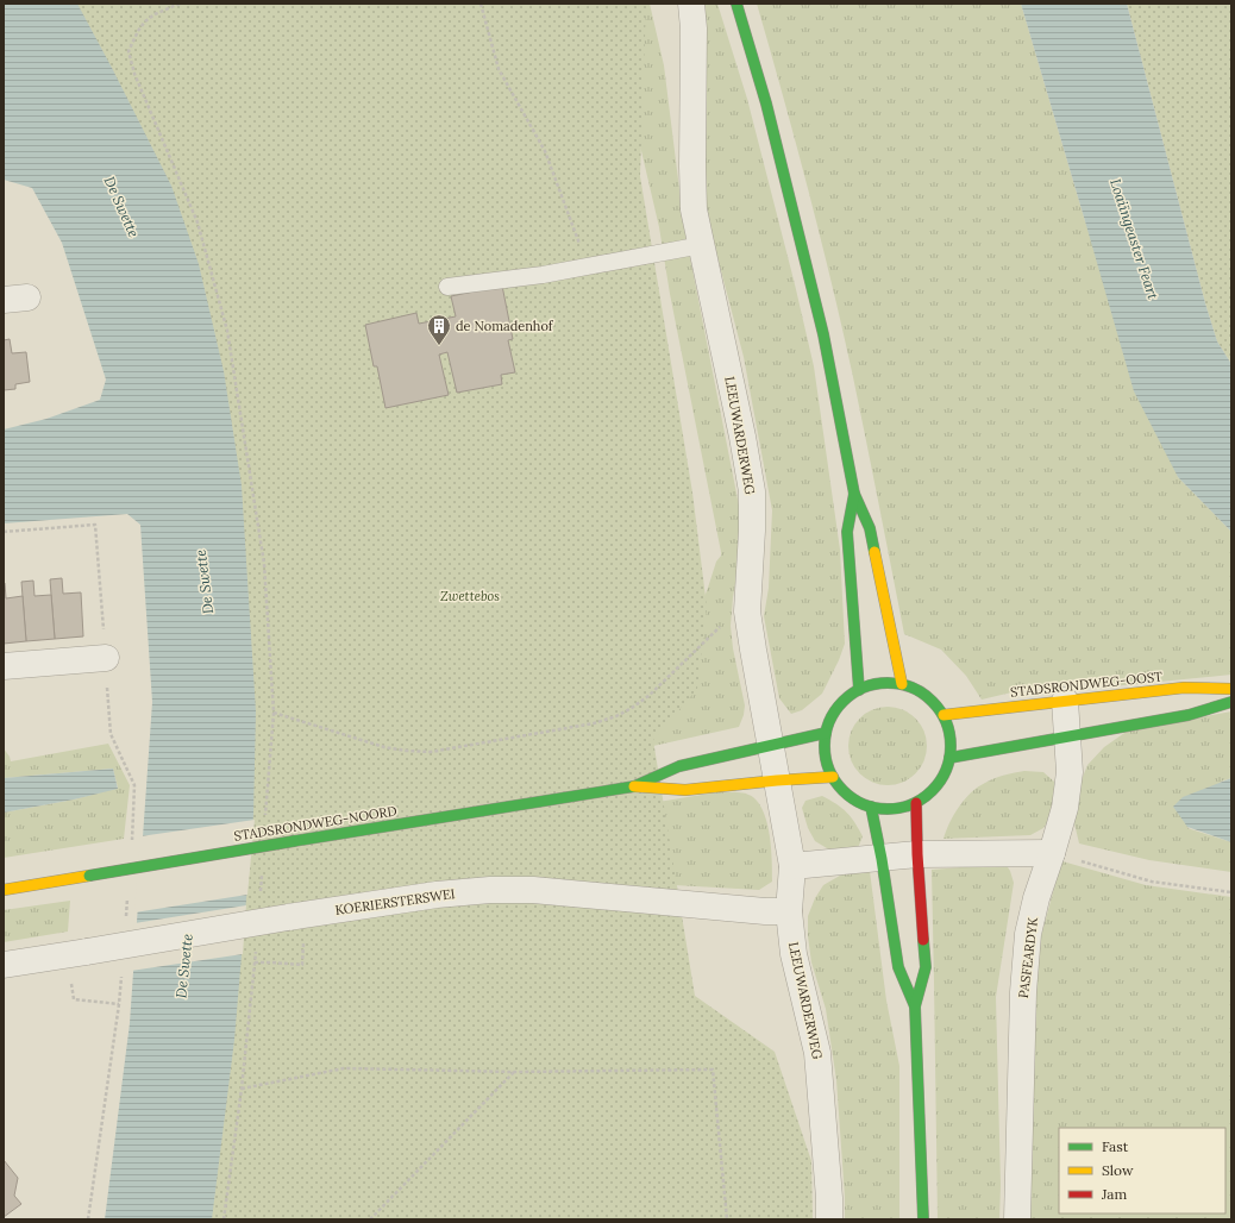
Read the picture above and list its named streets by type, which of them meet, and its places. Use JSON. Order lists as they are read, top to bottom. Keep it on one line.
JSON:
{"streets":{"main road":["STADSRONDWEG-OOST","STADSRONDWEG-NOORD"],"street":["LEEUWARDERWEG","KOERIERSTERSWEI","PASFEARDYK"]},"crossings":[["LEEUWARDERWEG","STADSRONDWEG-NOORD"],["LEEUWARDERWEG","KOERIERSTERSWEI"],["STADSRONDWEG-OOST","STADSRONDWEG-NOORD"],["STADSRONDWEG-OOST","PASFEARDYK"]],"water":["De Swette","Loaiïngeaster Feart"],"parks":["Zwettebos"],"places":{"building":["de Nomadenhof"]},"legend":["Fast","Slow","Jam"]}
